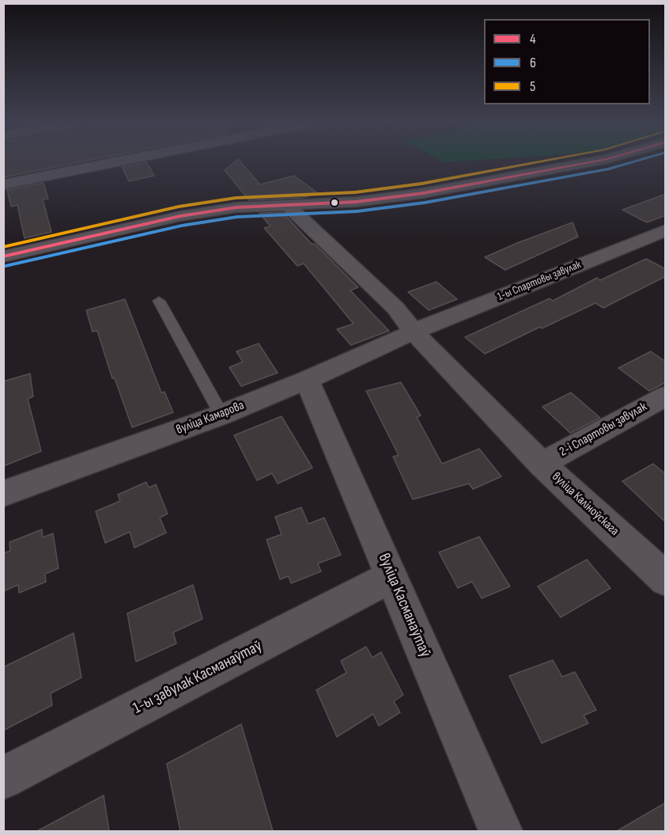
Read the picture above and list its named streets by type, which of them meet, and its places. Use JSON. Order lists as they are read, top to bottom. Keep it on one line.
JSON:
{"streets":{"street":["1-ы Спартовы завулак","вуліца Камарова","2-і Спартовы завулак","вуліца Каліноўскага","вуліца Касманаўтаў","1-ы завулак Касманаўтаў"]},"crossings":[["1-ы Спартовы завулак","вуліца Камарова"],["1-ы Спартовы завулак","вуліца Каліноўскага"],["вуліца Камарова","вуліца Каліноўскага"],["вуліца Камарова","вуліца Касманаўтаў"],["2-і Спартовы завулак","вуліца Каліноўскага"],["вуліца Касманаўтаў","1-ы завулак Касманаўтаў"]],"lines":["transit line 4","transit line 6","transit line 5"],"legend":["4","6","5"]}
